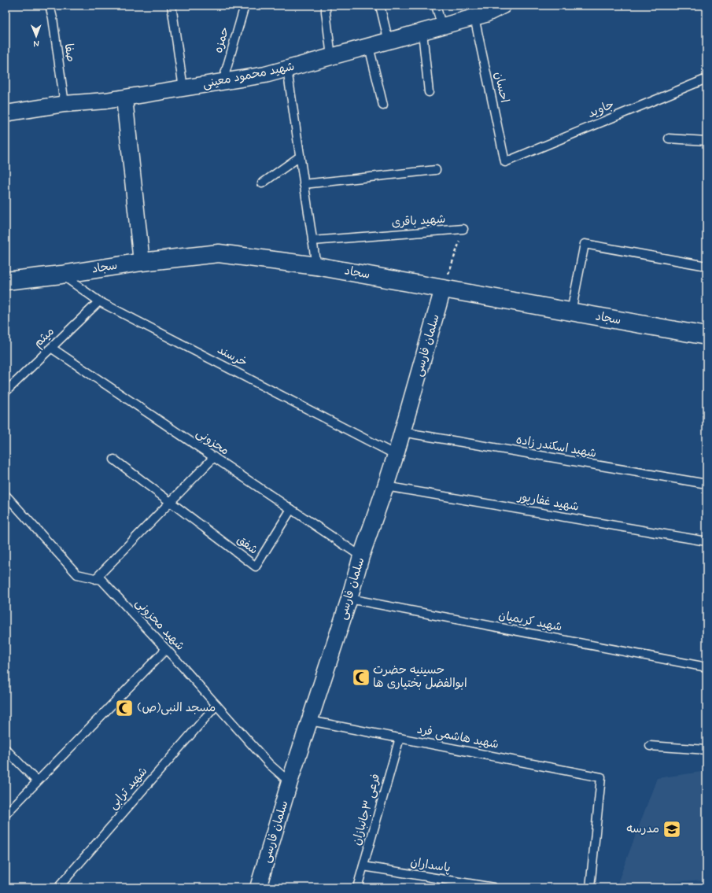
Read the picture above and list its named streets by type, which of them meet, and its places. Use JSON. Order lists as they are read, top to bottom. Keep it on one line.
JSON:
{"streets":{"street":["شهید محمود معینی","سجاد","سلمان فارسی"],"lane":["حمزه","صفا","احسان","جاوید","شهید باقری","میثم","خرسند","محزونی","شهید اسکندر زاده","شهید غفارپور","شفق","شهید کریمیان","شهید محزونی","شهید هاشمی فرد","شهید ترابی","فرعی ۳جانبازان","پاسداران"]},"crossings":[["حمزه","شهید محمود معینی"],["صفا","شهید محمود معینی"],["شهید محمود معینی","احسان"],["احسان","جاوید"],["شهید باقری","سجاد"],["شهید باقری","سلمان فارسی"],["سجاد","سلمان فارسی"],["سجاد","خرسند"],["میثم","خرسند"],["میثم","محزونی"],["سلمان فارسی","خرسند"],["سلمان فارسی","محزونی"],["سلمان فارسی","شهید اسکندر زاده"],["سلمان فارسی","شهید غفارپور"],["سلمان فارسی","شهید کریمیان"],["سلمان فارسی","شهید محزونی"],["سلمان فارسی","شهید هاشمی فرد"],["محزونی","شفق"],["شهید محزونی","شهید ترابی"],["شهید هاشمی فرد","فرعی ۳جانبازان"],["فرعی ۳جانبازان","پاسداران"]],"places":{"mosque":["حسینیه حضرت ابوالفضل بختیاری ها","مسجد النبی(ص)"],"school or university":["مدرسه"]},"north":"bottom"}
